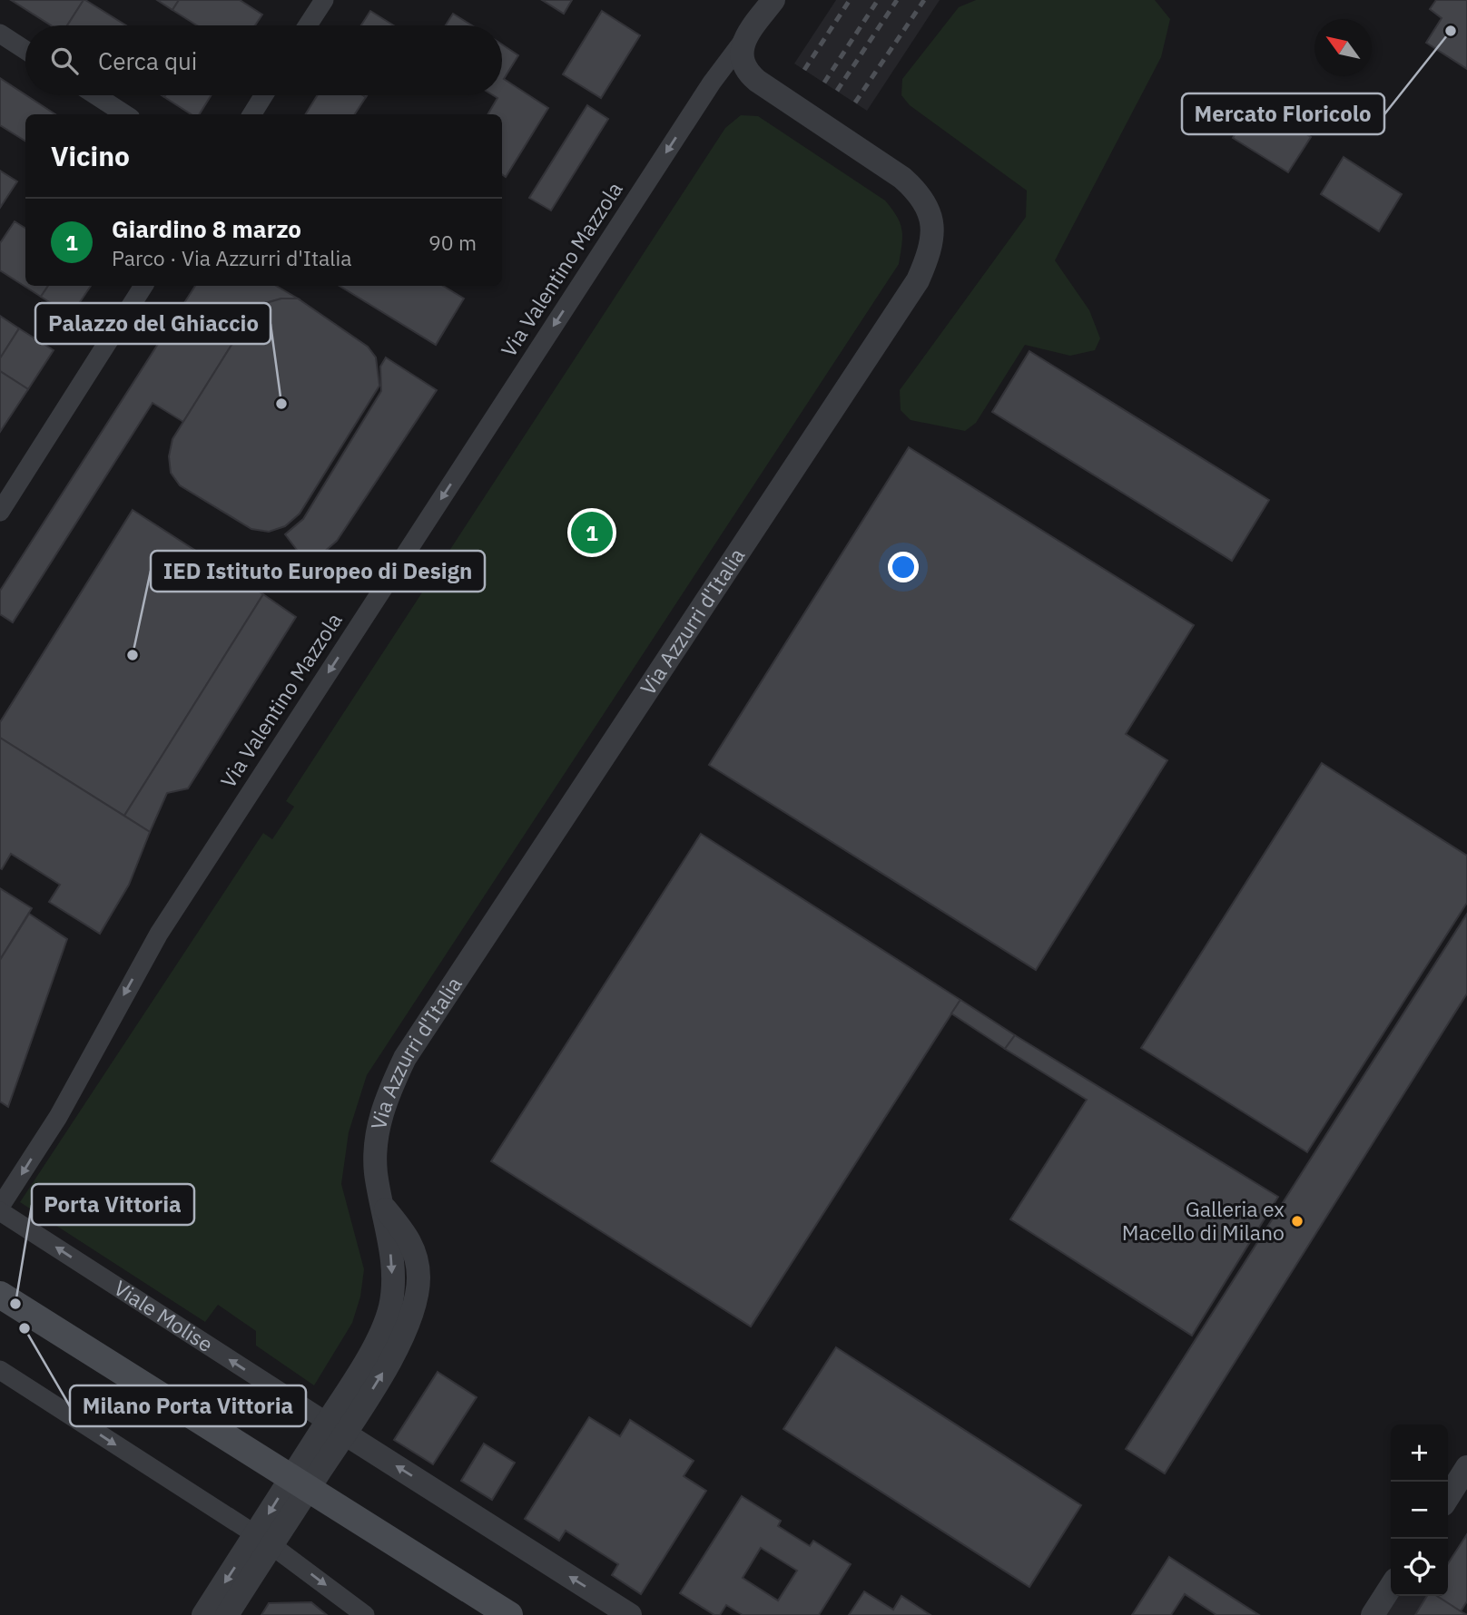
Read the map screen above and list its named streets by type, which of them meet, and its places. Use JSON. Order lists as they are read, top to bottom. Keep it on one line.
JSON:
{"streets":{"street":["Via Valentino Mazzola","Via Azzurri d'Italia","Viale Molise"]},"crossings":[["Via Valentino Mazzola","Via Azzurri d'Italia"],["Via Valentino Mazzola","Viale Molise"],["Via Azzurri d'Italia","Viale Molise"]],"one_way":["Via Valentino Mazzola"],"places":["Mercato Floricolo","Palazzo del Ghiaccio","IED Istituto Europeo di Design","Galleria ex Macello di Milano","Porta Vittoria","Milano Porta Vittoria"],"north":"top left","page":{"search":"Cerca qui","heading":"Vicino","list":[{"mark":"1","name":"Giardino 8 marzo","note":"Parco · Via Azzurri d'Italia","value":"90 m"}],"pins":"1","map_buttons":["+","−"]}}
